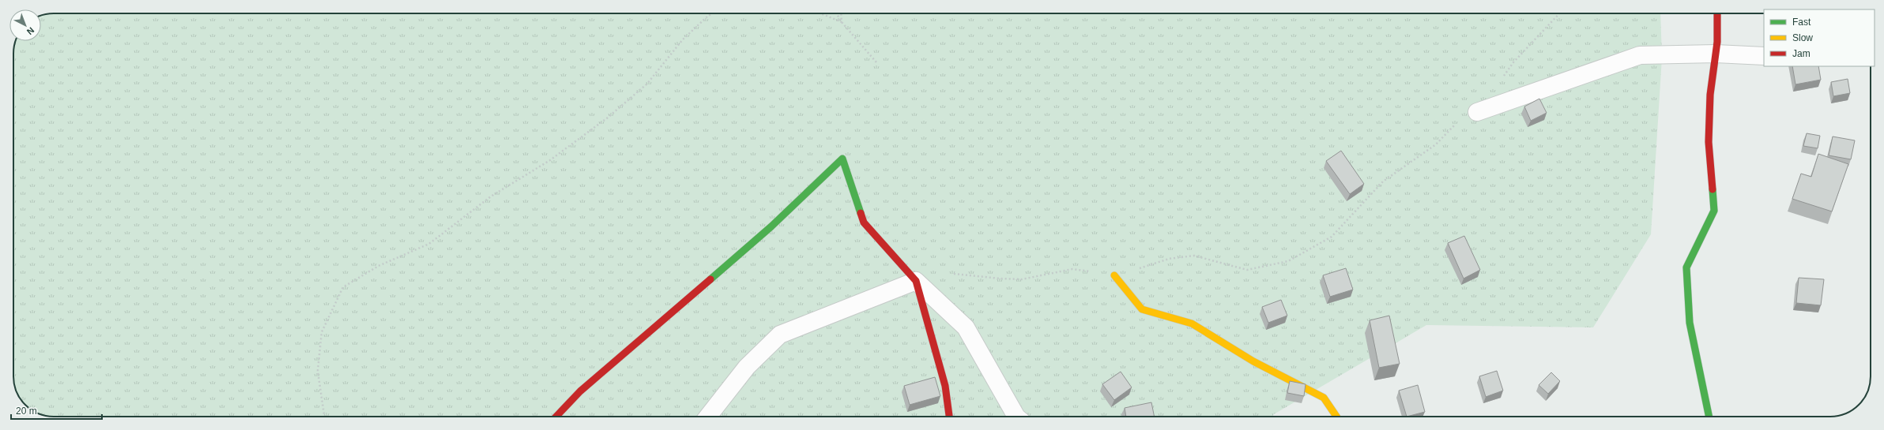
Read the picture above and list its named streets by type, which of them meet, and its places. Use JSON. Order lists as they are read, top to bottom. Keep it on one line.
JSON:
{"legend":["Fast","Slow","Jam"],"scale_bar":"20 m","north":"bottom right"}
